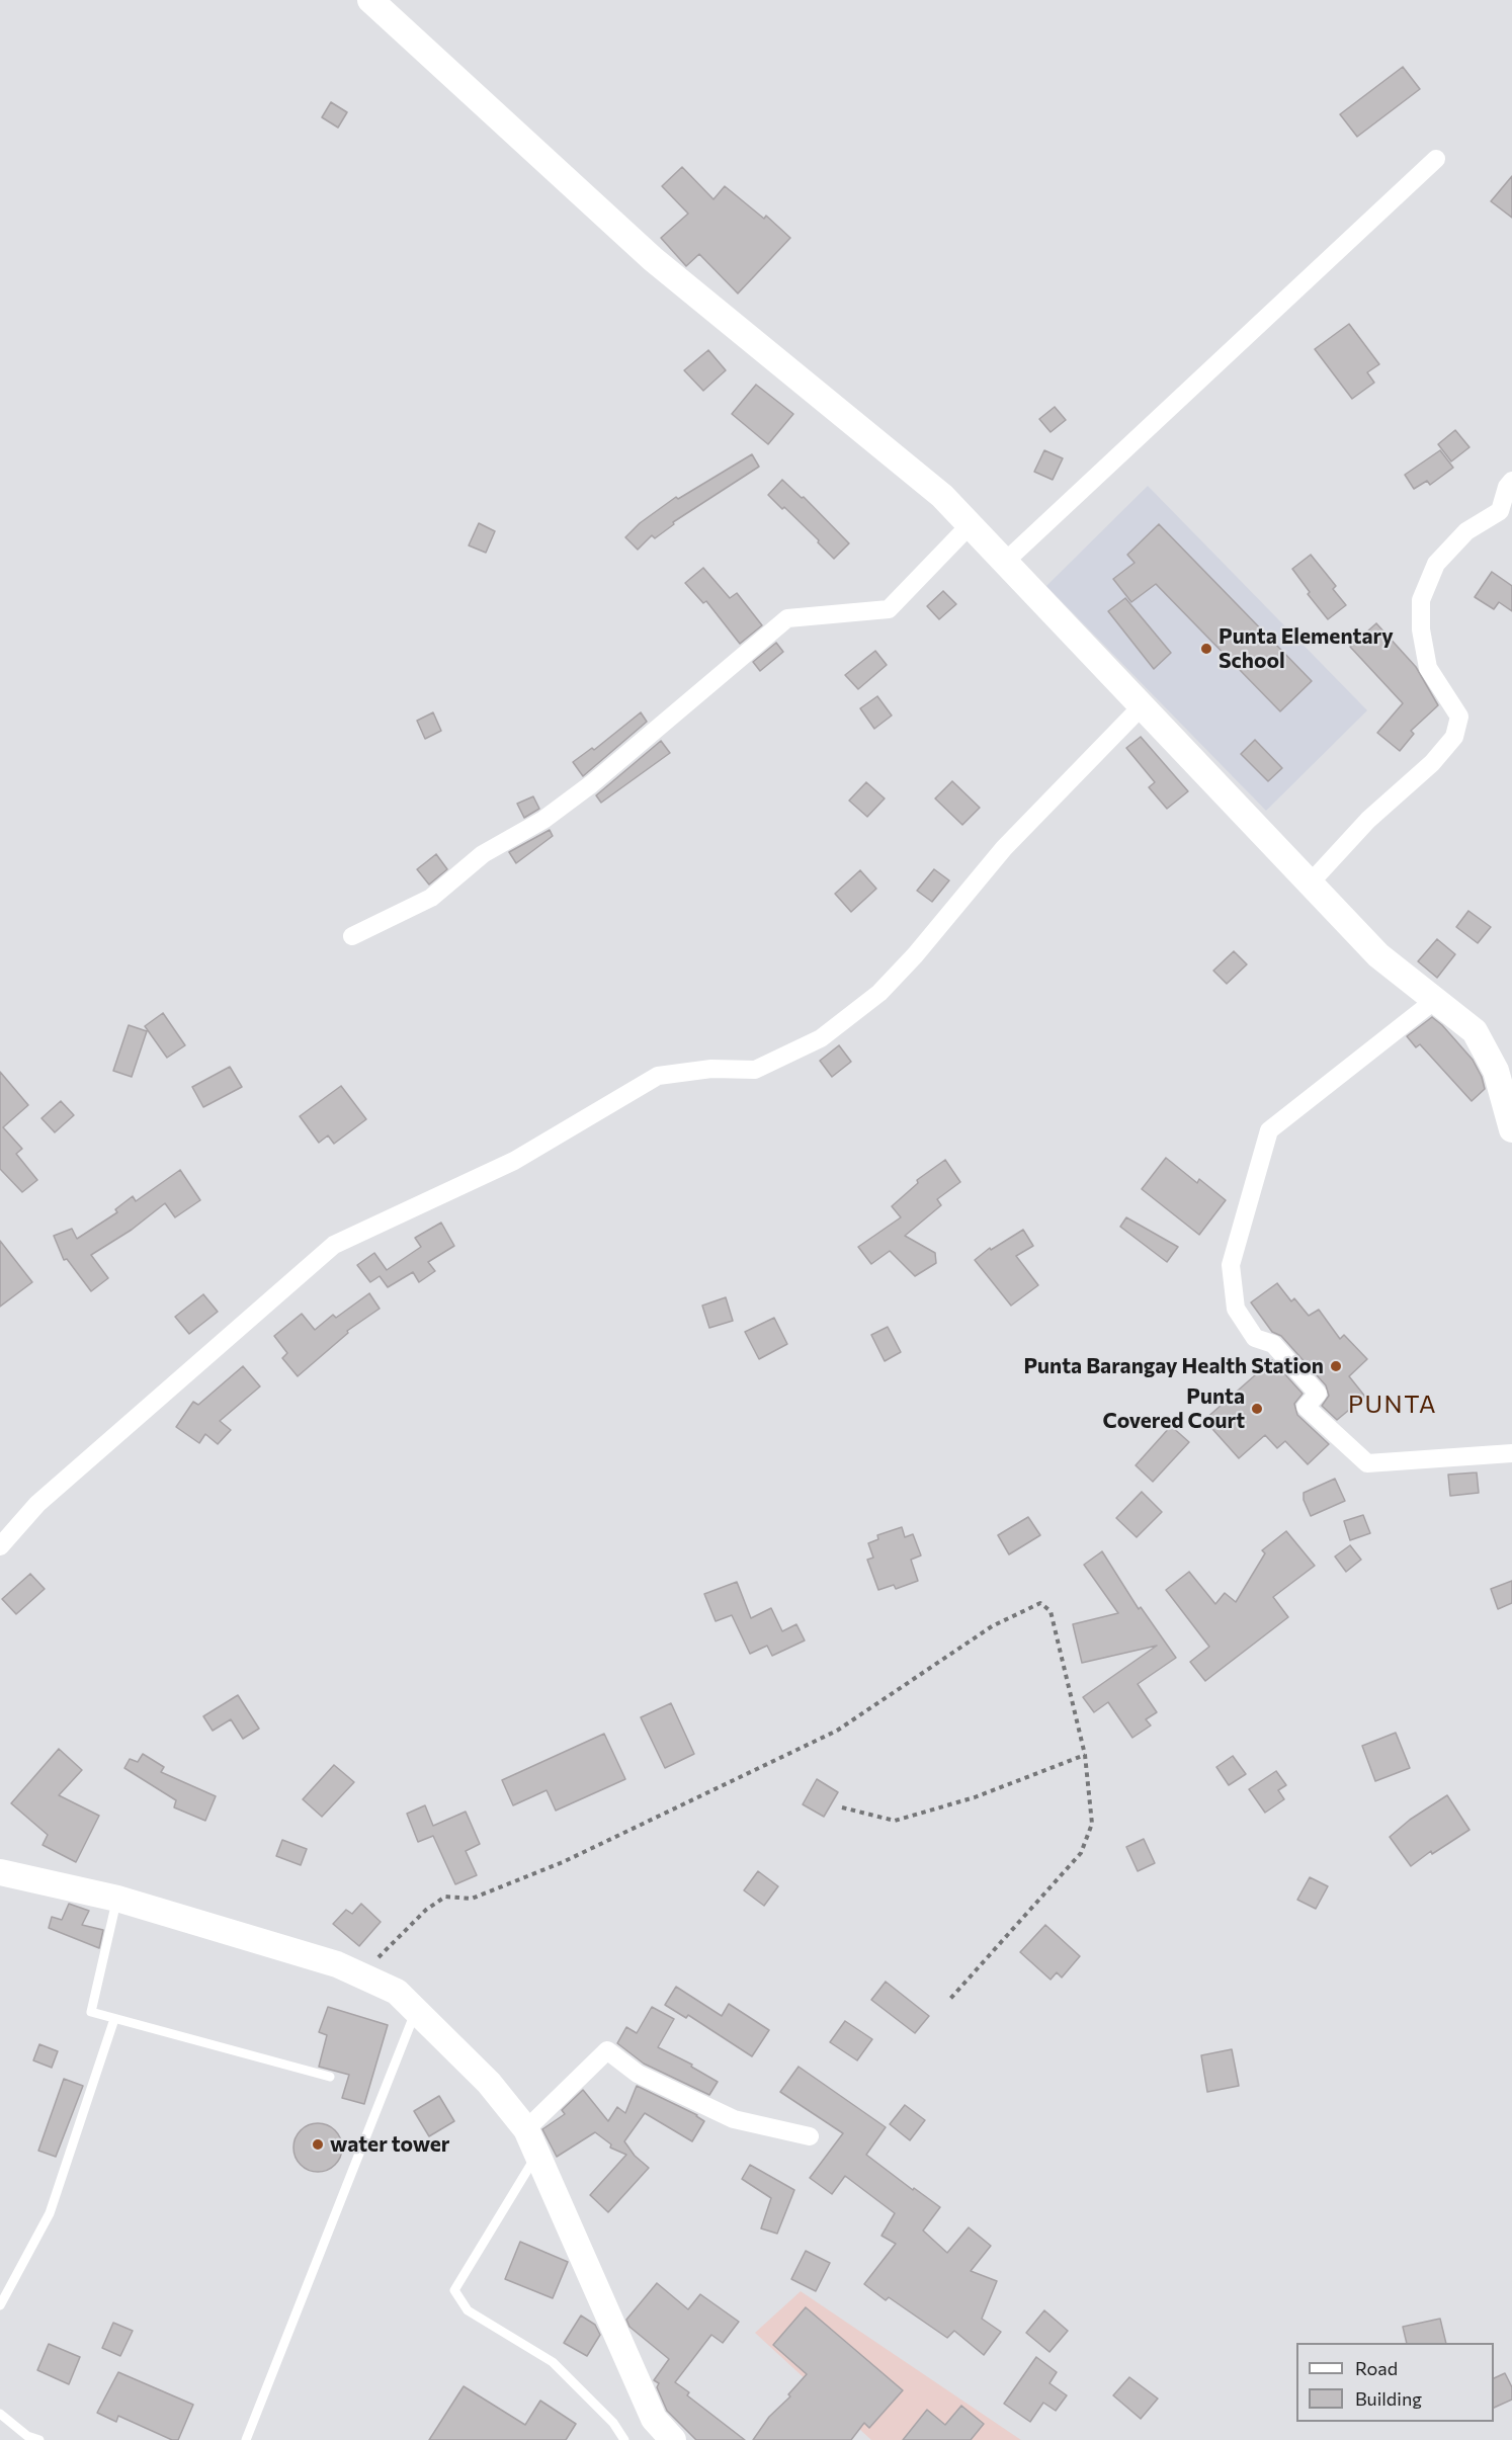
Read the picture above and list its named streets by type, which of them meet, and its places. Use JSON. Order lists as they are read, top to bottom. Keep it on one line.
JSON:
{"districts":["PUNTA"],"places":["Punta Elementary School","Punta Barangay Health Station","Punta Covered Court","water tower"],"legend":["Road","Building"]}
